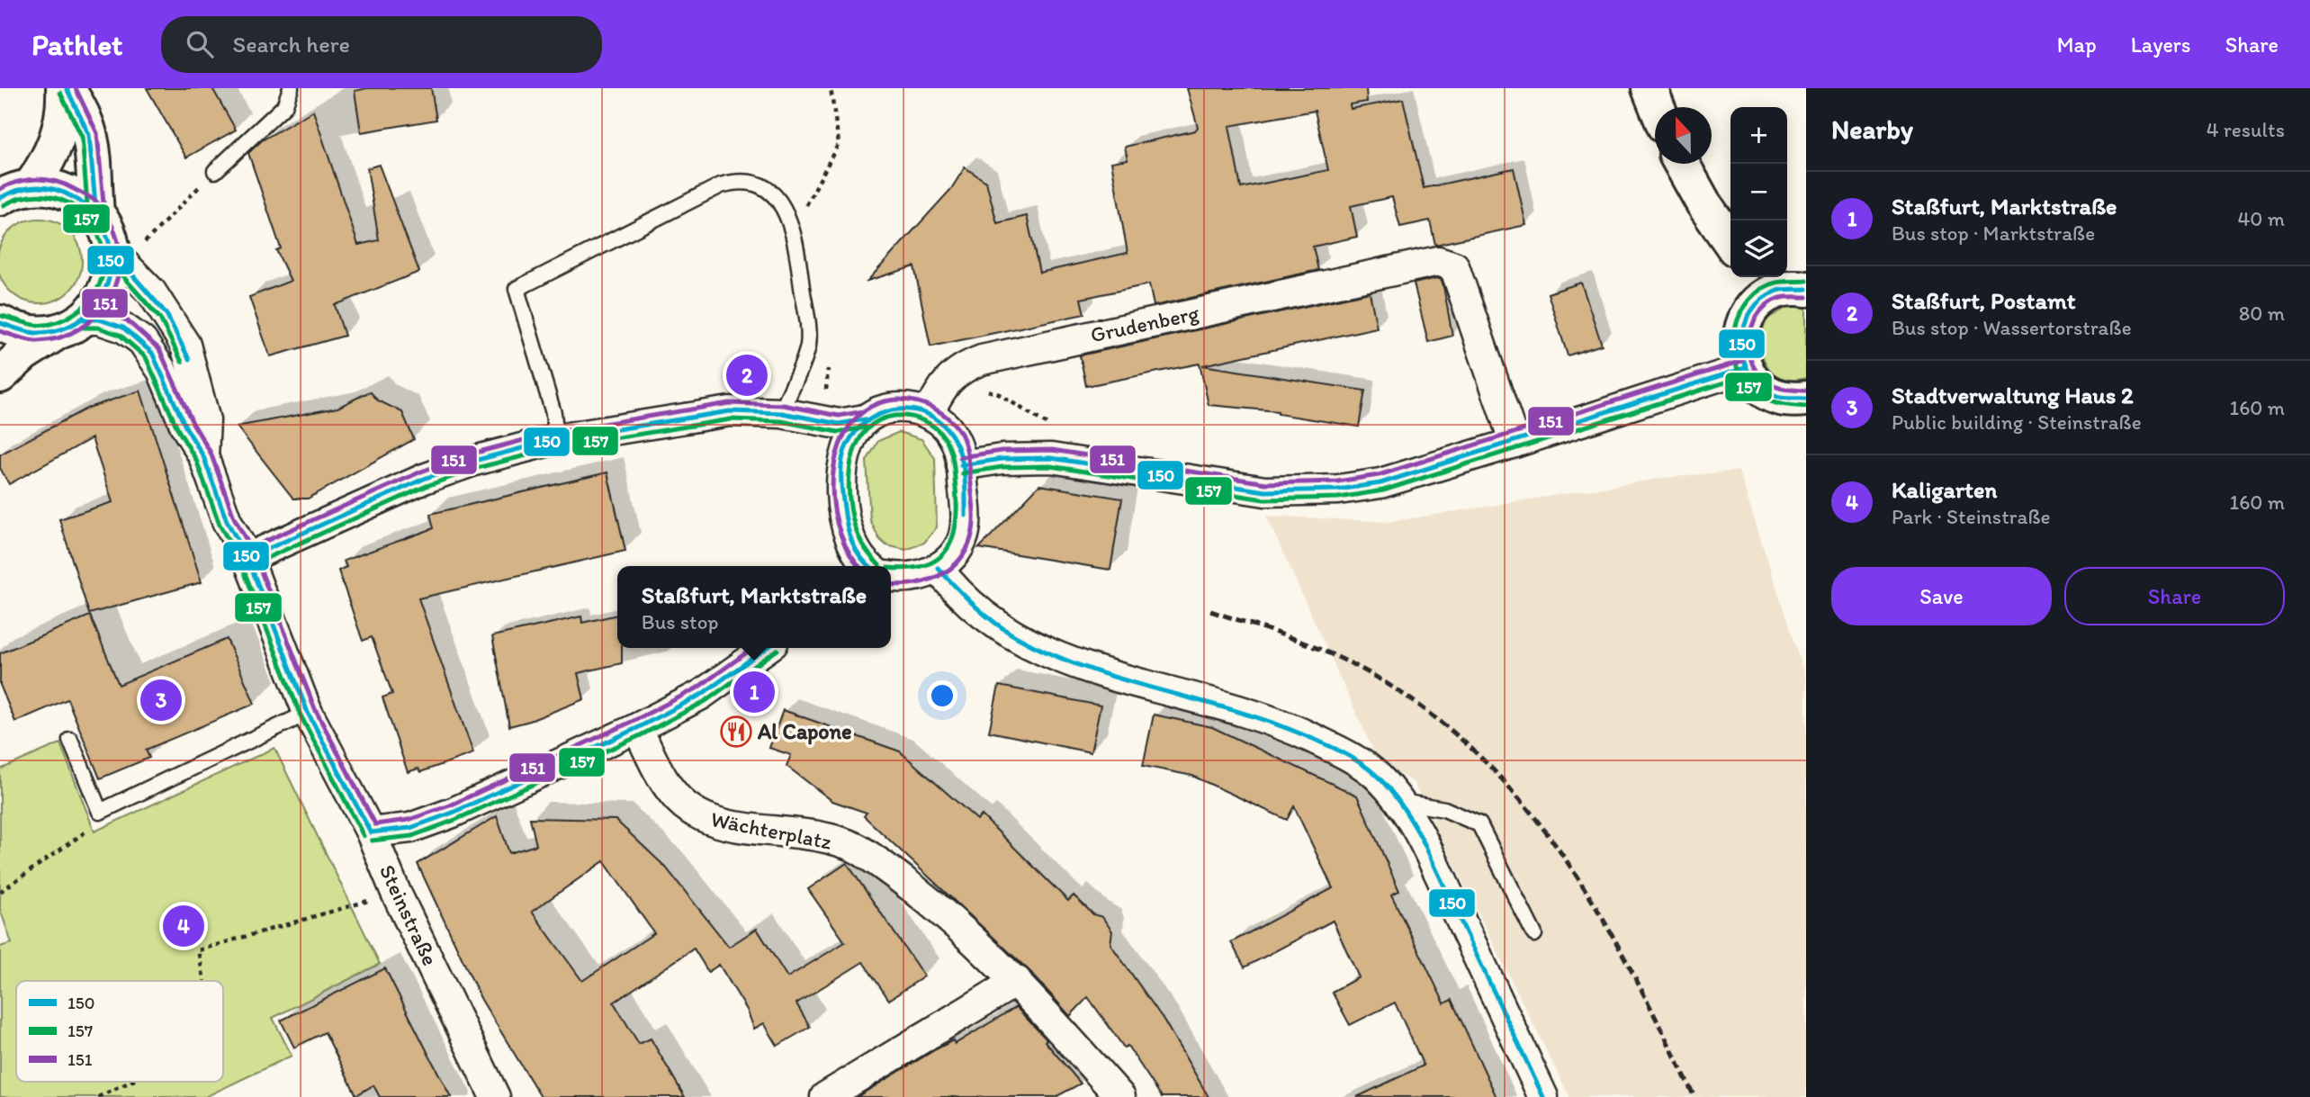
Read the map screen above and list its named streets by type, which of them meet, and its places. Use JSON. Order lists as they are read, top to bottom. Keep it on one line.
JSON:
{"streets":{"street":["Grudenberg","Wächterplatz","Steinstraße"]},"places":{"restaurant":["Al Capone"]},"lines":["transit line 150","transit line 151","transit line 157"],"legend":["150","157","151"],"north":"top","page":{"header":"Pathlet","search":"Search here","nav":["Map","Layers","Share"],"heading":["Nearby","4 results"],"map_buttons":["+","−"],"list":[{"mark":"1","name":"Staßfurt, Marktstraße","note":"Bus stop · Marktstraße","value":"40 m"},{"mark":"2","name":"Staßfurt, Postamt","note":"Bus stop · Wassertorstraße","value":"80 m"},{"mark":"3","name":"Stadtverwaltung Haus 2","note":"Public building · Steinstraße","value":"160 m"},{"mark":"4","name":"Kaligarten","note":"Park · Steinstraße","value":"160 m"}],"pins":["2","1","3","4"],"buttons":["Save","Share"],"popup":["Staßfurt, Marktstraße","Bus stop"]}}
